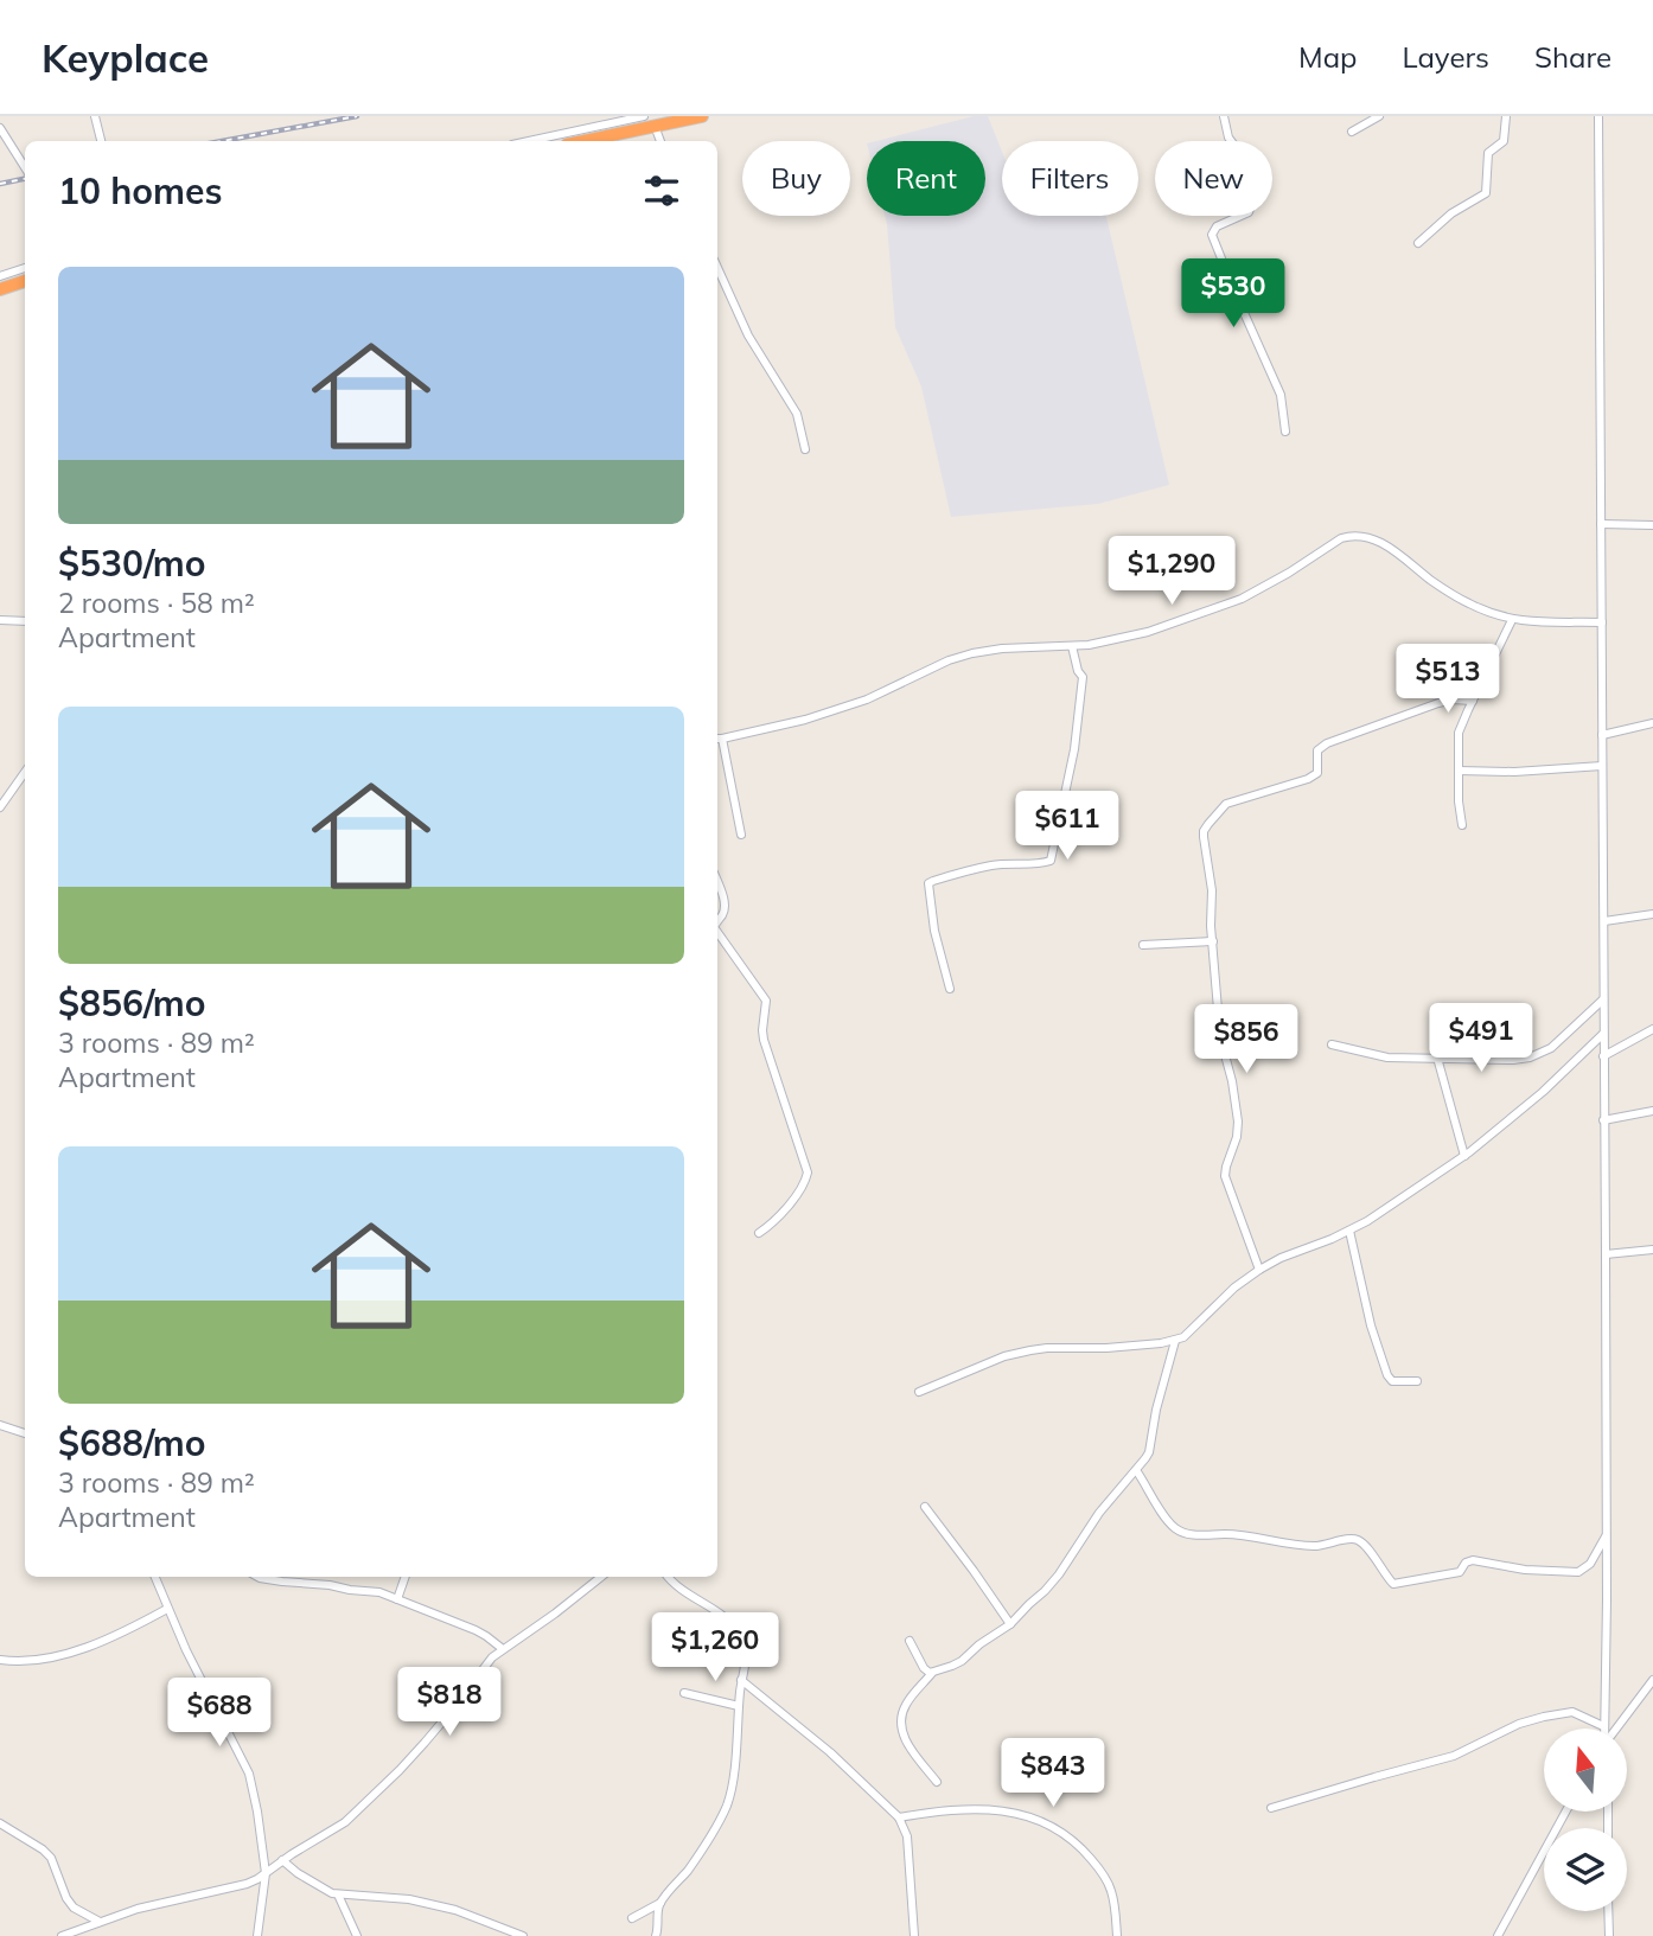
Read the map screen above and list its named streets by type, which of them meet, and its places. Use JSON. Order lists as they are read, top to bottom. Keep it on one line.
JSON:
{"north":"top","page":{"header":"Keyplace","nav":["Map","Layers","Share"],"chip":["Buy","Rent","Filters","New"],"heading":"10 homes","list":[{"name":"$530/mo","note":"2 rooms · 58 m² · Apartment"},{"name":"$856/mo","note":"3 rooms · 89 m² · Apartment"},{"name":"$688/mo","note":"3 rooms · 89 m² · Apartment"}],"price":["$530","$1,290","$513","$611","$491","$856","$1,260","$818","$688","$843"]}}
